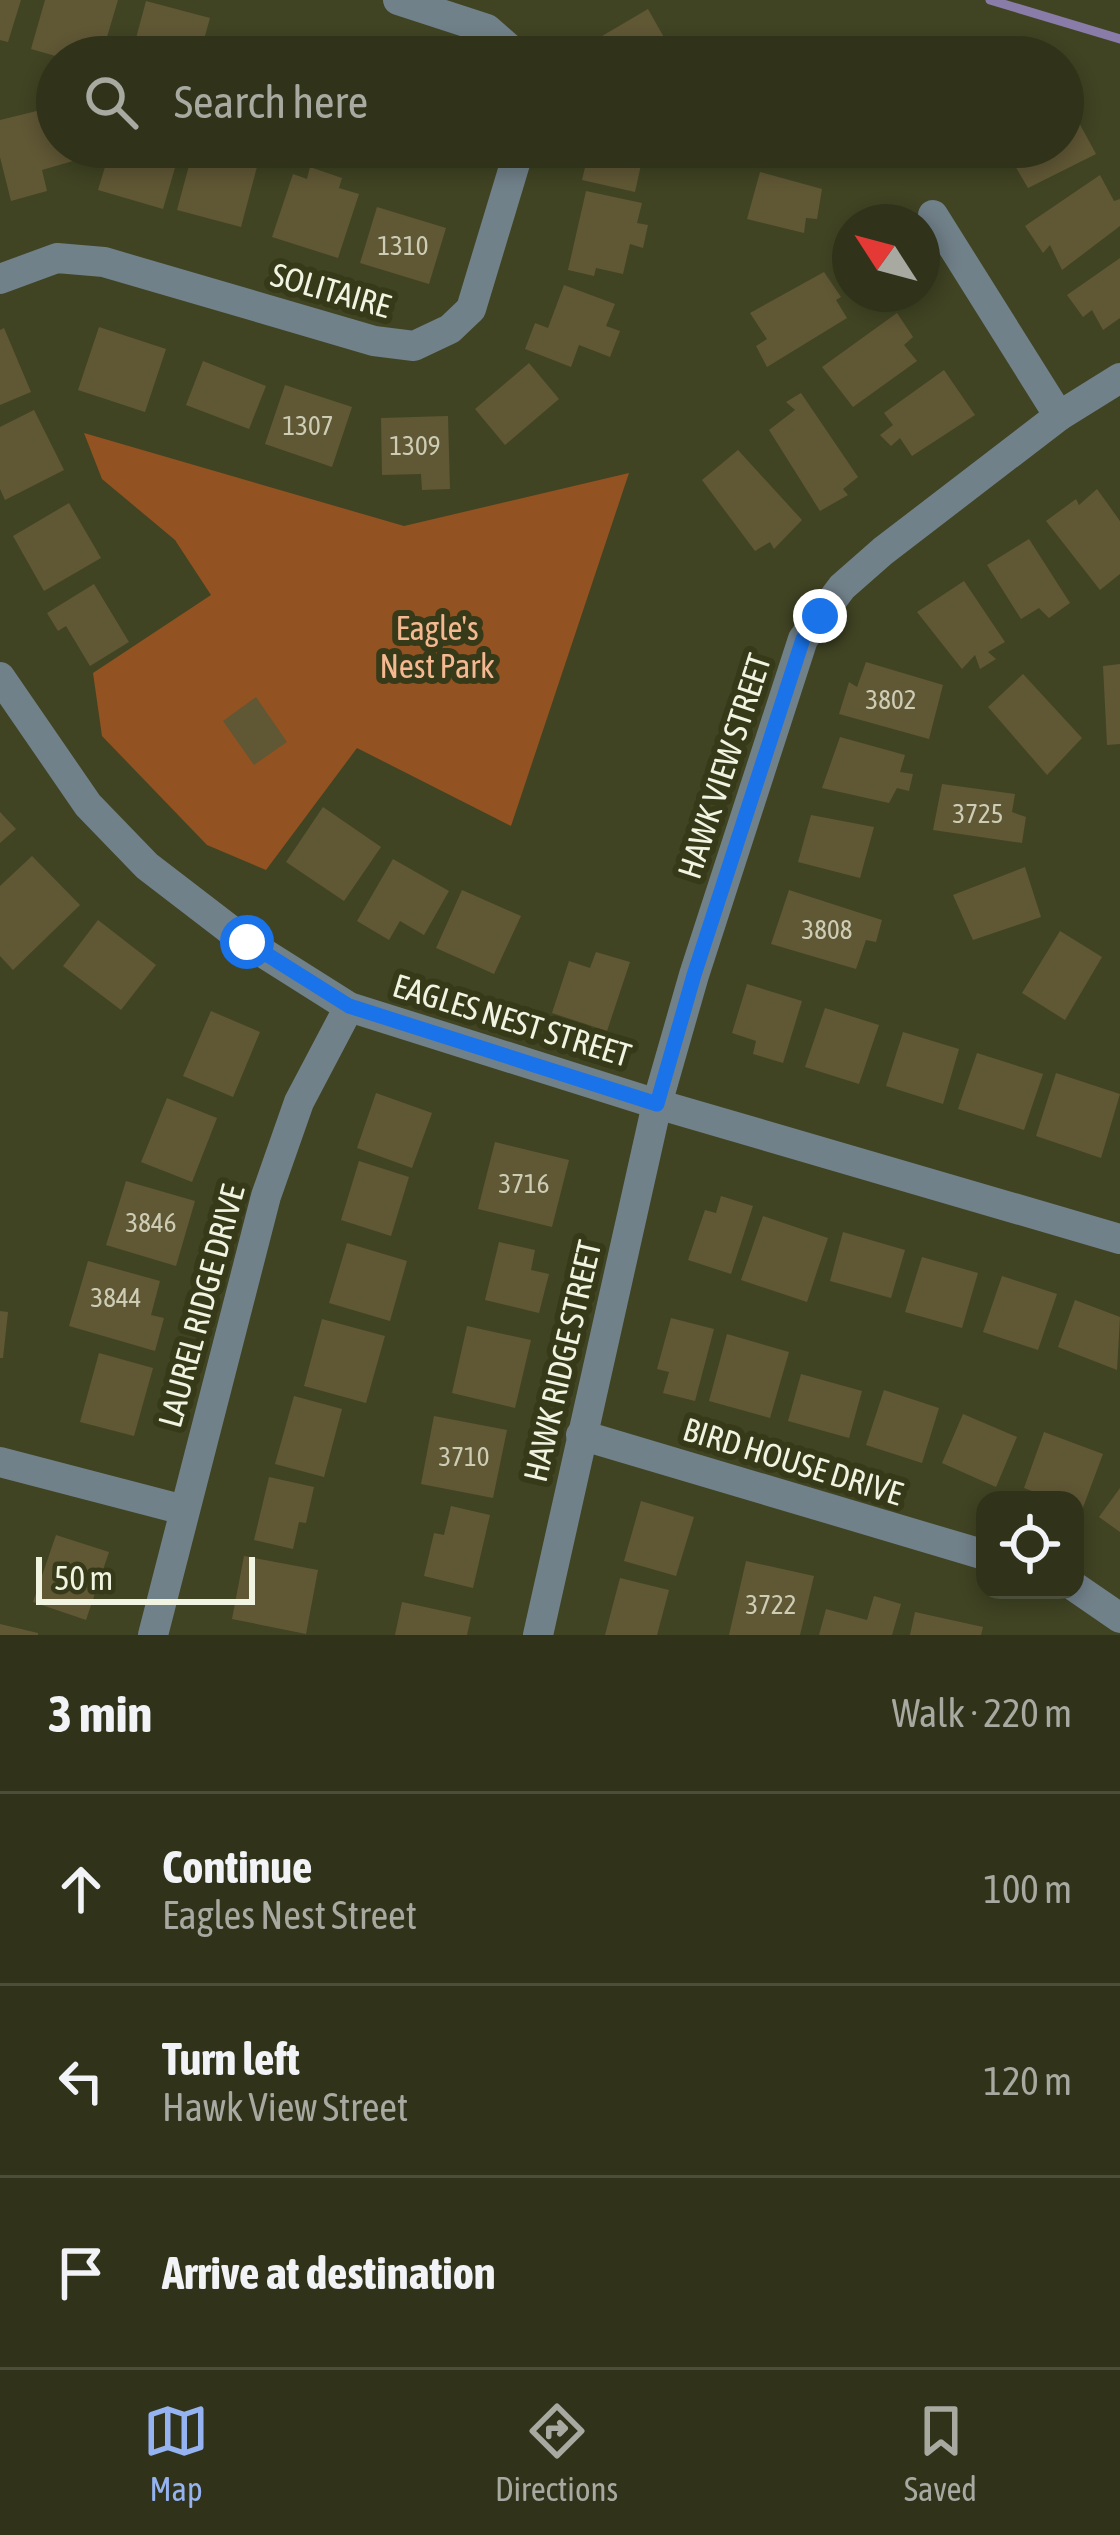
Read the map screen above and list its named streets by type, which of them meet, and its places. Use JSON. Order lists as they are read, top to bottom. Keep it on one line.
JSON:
{"streets":{"street":["SOLITAIRE","HAWK VIEW STREET","EAGLES NEST STREET","LAUREL RIDGE DRIVE","HAWK RIDGE STREET","BIRD HOUSE DRIVE"]},"crossings":[["HAWK VIEW STREET","EAGLES NEST STREET"],["HAWK VIEW STREET","HAWK RIDGE STREET"],["EAGLES NEST STREET","LAUREL RIDGE DRIVE"],["EAGLES NEST STREET","HAWK RIDGE STREET"],["HAWK RIDGE STREET","BIRD HOUSE DRIVE"]],"parks":["Eagle's Nest Park"],"house_numbers":["1310","1307","1309","3802","3725","3808","3716","3846","3844","3710","3722"],"scale_bar":"50 m","north":"top left","page":{"search":"Search here","scale":"50 m","heading":["3 min","Walk · 220 m"],"list":[["Continue","Eagles Nest Street","100 m"],["Turn left","Hawk View Street","120 m"],"Arrive at destination"],"nav":["Map","Directions","Saved"]}}
